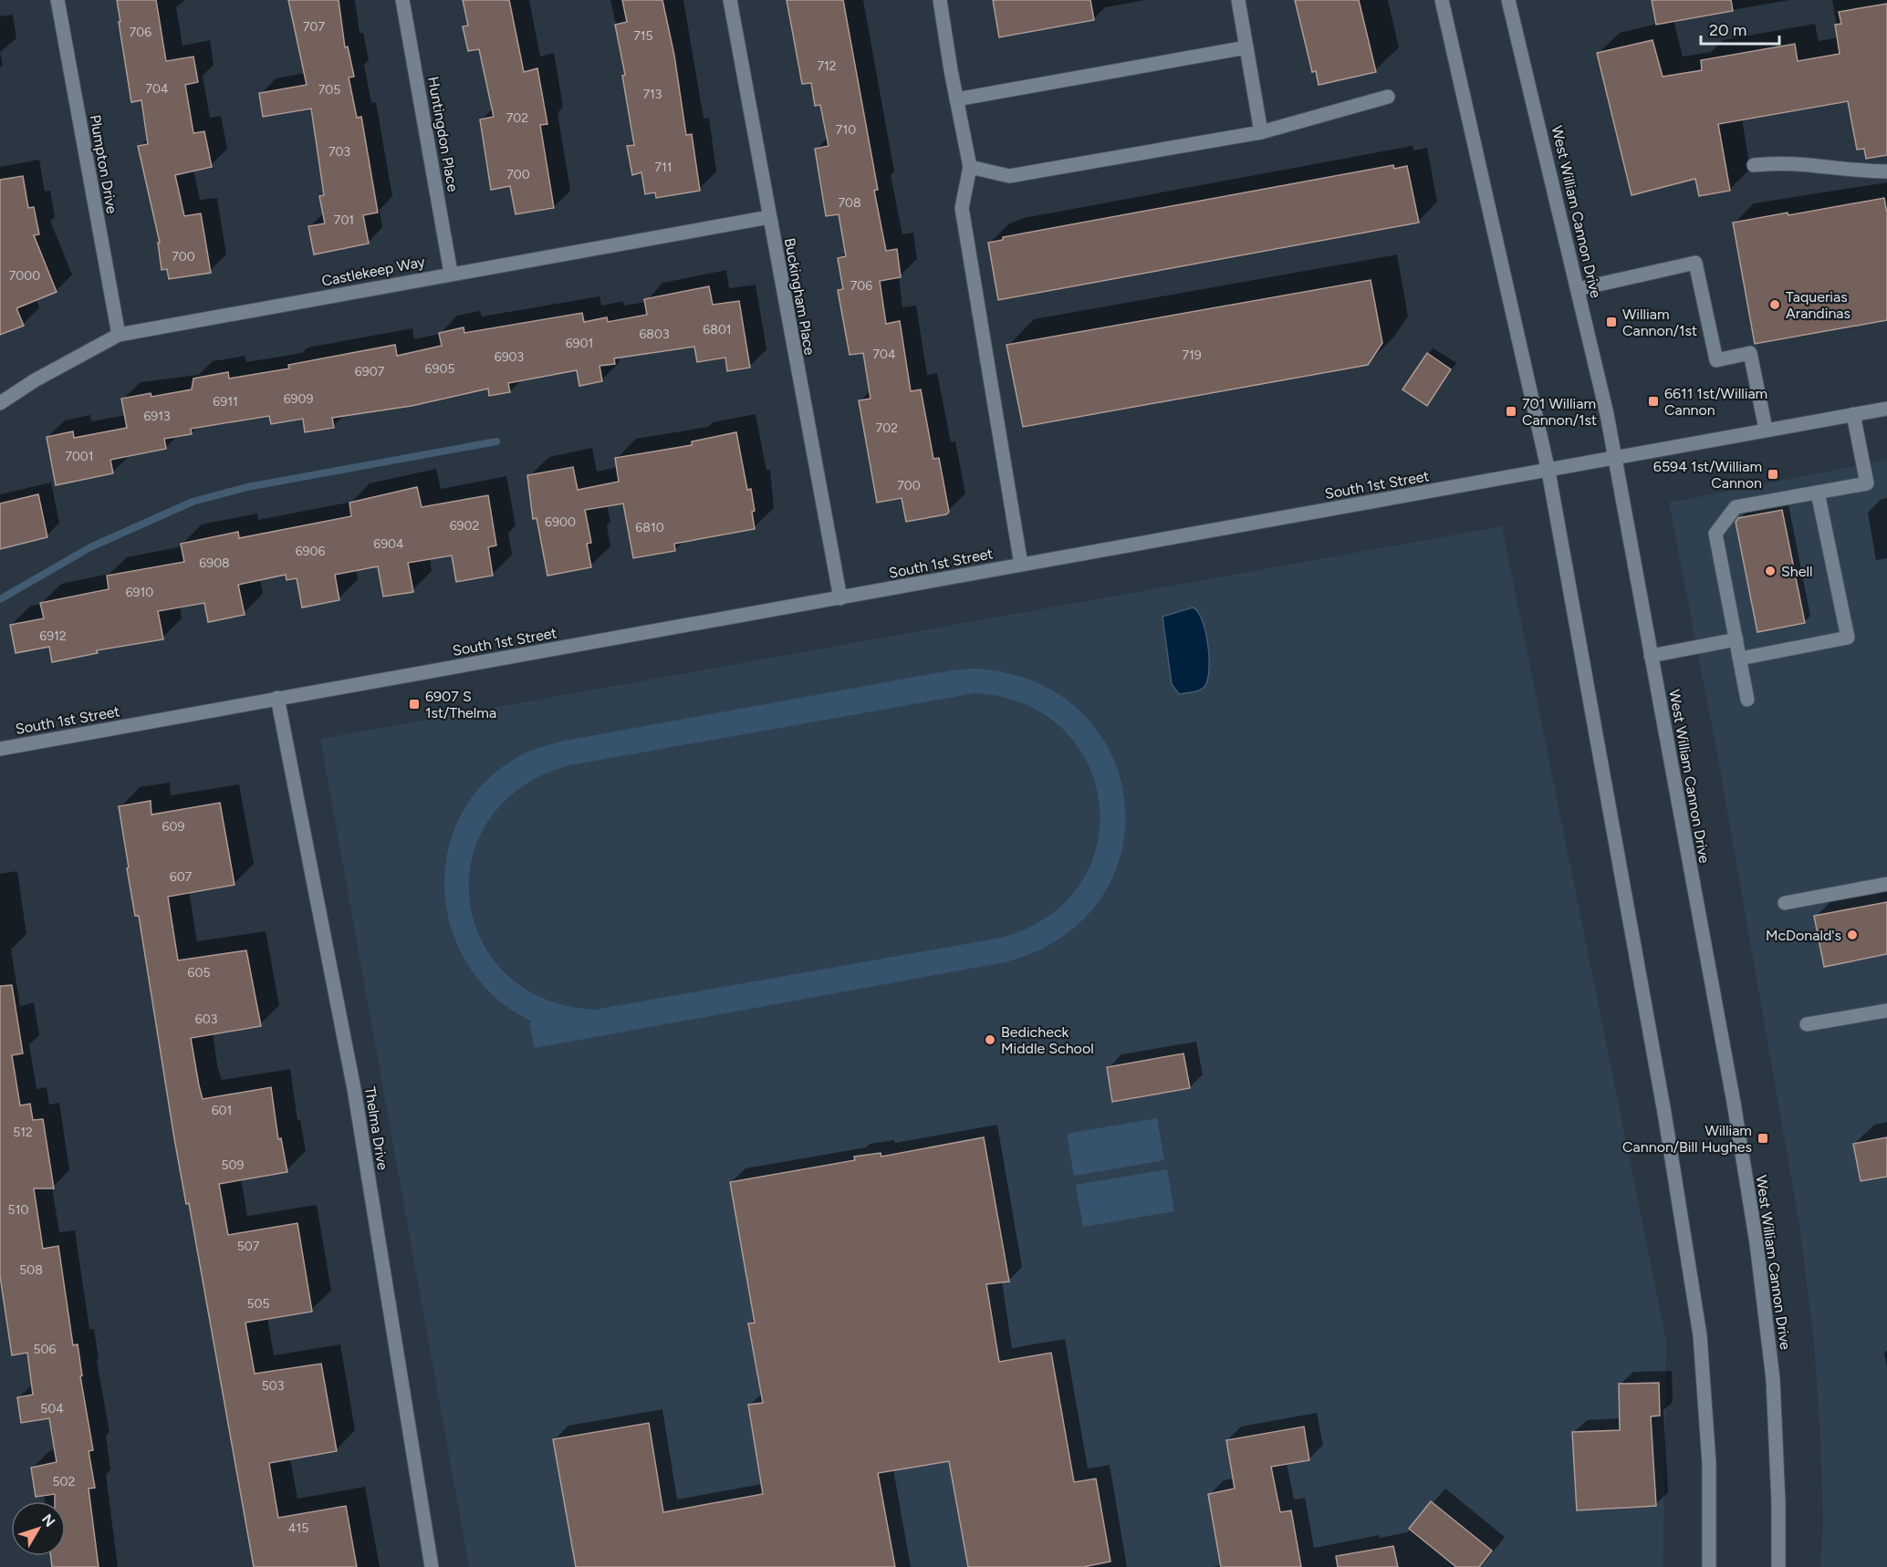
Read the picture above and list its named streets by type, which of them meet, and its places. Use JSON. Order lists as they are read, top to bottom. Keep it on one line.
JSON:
{"streets":{"main road":["Huntingdon Place","Plumpton Drive","West William Cannon Drive","Castlekeep Way","Buckingham Place","South 1st Street","Thelma Drive"]},"crossings":[["Huntingdon Place","Castlekeep Way"],["Plumpton Drive","Castlekeep Way"],["West William Cannon Drive","South 1st Street"],["Castlekeep Way","Buckingham Place"],["Buckingham Place","South 1st Street"],["South 1st Street","Thelma Drive"]],"places":{"other":["Taquerias Arandinas","Shell","McDonald's","Bedicheck Middle School"],"transit":["William Cannon/1st","6611 1st/William Cannon","701 William Cannon/1st","6594 1st/William Cannon","6907 S 1st/Thelma","William Cannon/Bill Hughes"]},"house_numbers":["707","706","715","712","704","705","713","702","710","703","711","700","708","701","700","7000","706","6801","6803","6901","704","719","6903","6905","6907","6909","6911","6913","702","7001","700","6900","6902","6810","6904","6906","6908","6910","6912","609","607","605","603","601","512","509","510","507","508","505","506","503","504","502","415"],"scale_bar":"20 m","north":"top right"}
